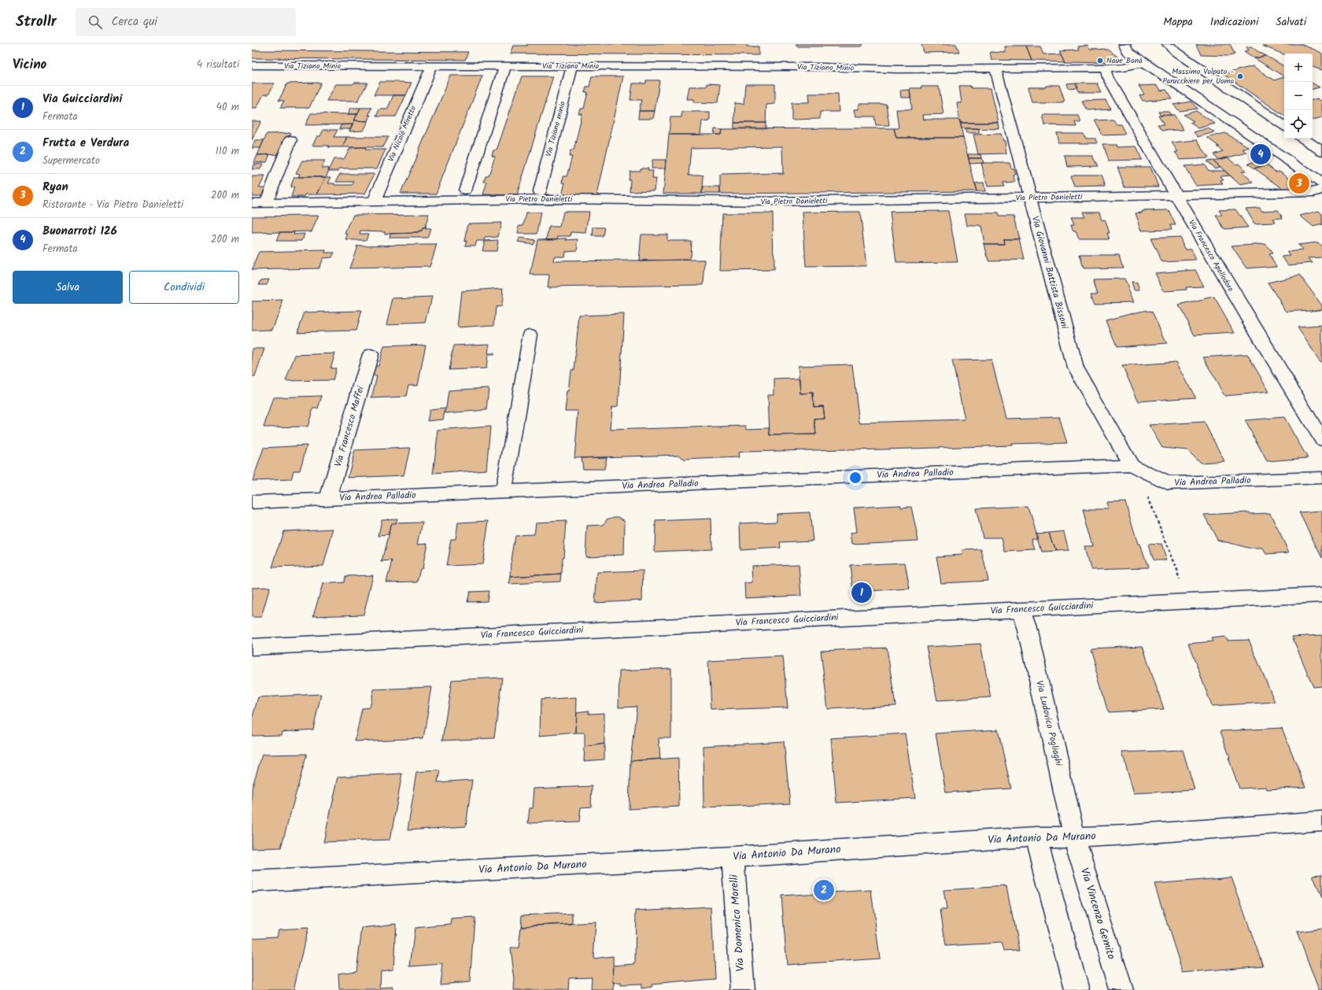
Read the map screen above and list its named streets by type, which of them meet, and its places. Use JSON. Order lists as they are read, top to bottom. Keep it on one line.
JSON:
{"streets":{"street":["Via Tiziano Minio","Via Tiziano minio","Via Nicolò Miretto","Via Pietro Danieletti","Via Francesco Apollodoro","Via Giovanni Battista Bissoni","Via Francesco Maffei","Via Andrea Palladio","Via Francesco Guicciardini","Via Ludovico Pogliaghi","Via Antonio Da Murano","Via Vincenzo Gemito","Via Domenico Morelli"]},"crossings":[["Via Tiziano Minio","Via Tiziano minio"],["Via Tiziano Minio","Via Nicolò Miretto"],["Via Tiziano Minio","Via Francesco Apollodoro"],["Via Tiziano Minio","Via Giovanni Battista Bissoni"],["Via Nicolò Miretto","Via Pietro Danieletti"],["Via Pietro Danieletti","Via Francesco Apollodoro"],["Via Pietro Danieletti","Via Giovanni Battista Bissoni"],["Via Giovanni Battista Bissoni","Via Andrea Palladio"],["Via Francesco Maffei","Via Andrea Palladio"],["Via Francesco Guicciardini","Via Ludovico Pogliaghi"],["Via Ludovico Pogliaghi","Via Antonio Da Murano"],["Via Ludovico Pogliaghi","Via Vincenzo Gemito"],["Via Antonio Da Murano","Via Vincenzo Gemito"],["Via Antonio Da Murano","Via Domenico Morelli"]],"places":["Naue Bonà","Massimo Volpato - Parucchiere per Uomo"],"page":{"header":"Strollr","search":"Cerca qui","nav":["Mappa","Indicazioni","Salvati"],"heading":["Vicino","4 risultati"],"map_buttons":["+","−"],"list":[{"mark":"1","name":"Via Guicciardini","note":"Fermata","value":"40 m"},{"mark":"2","name":"Frutta e Verdura","note":"Supermercato","value":"110 m"},{"mark":"3","name":"Ryan","note":"Ristorante · Via Pietro Danieletti","value":"200 m"},{"mark":"4","name":"Buonarroti 126","note":"Fermata","value":"200 m"}],"pins":["4","3","1","2"],"buttons":["Salva","Condividi"]}}
